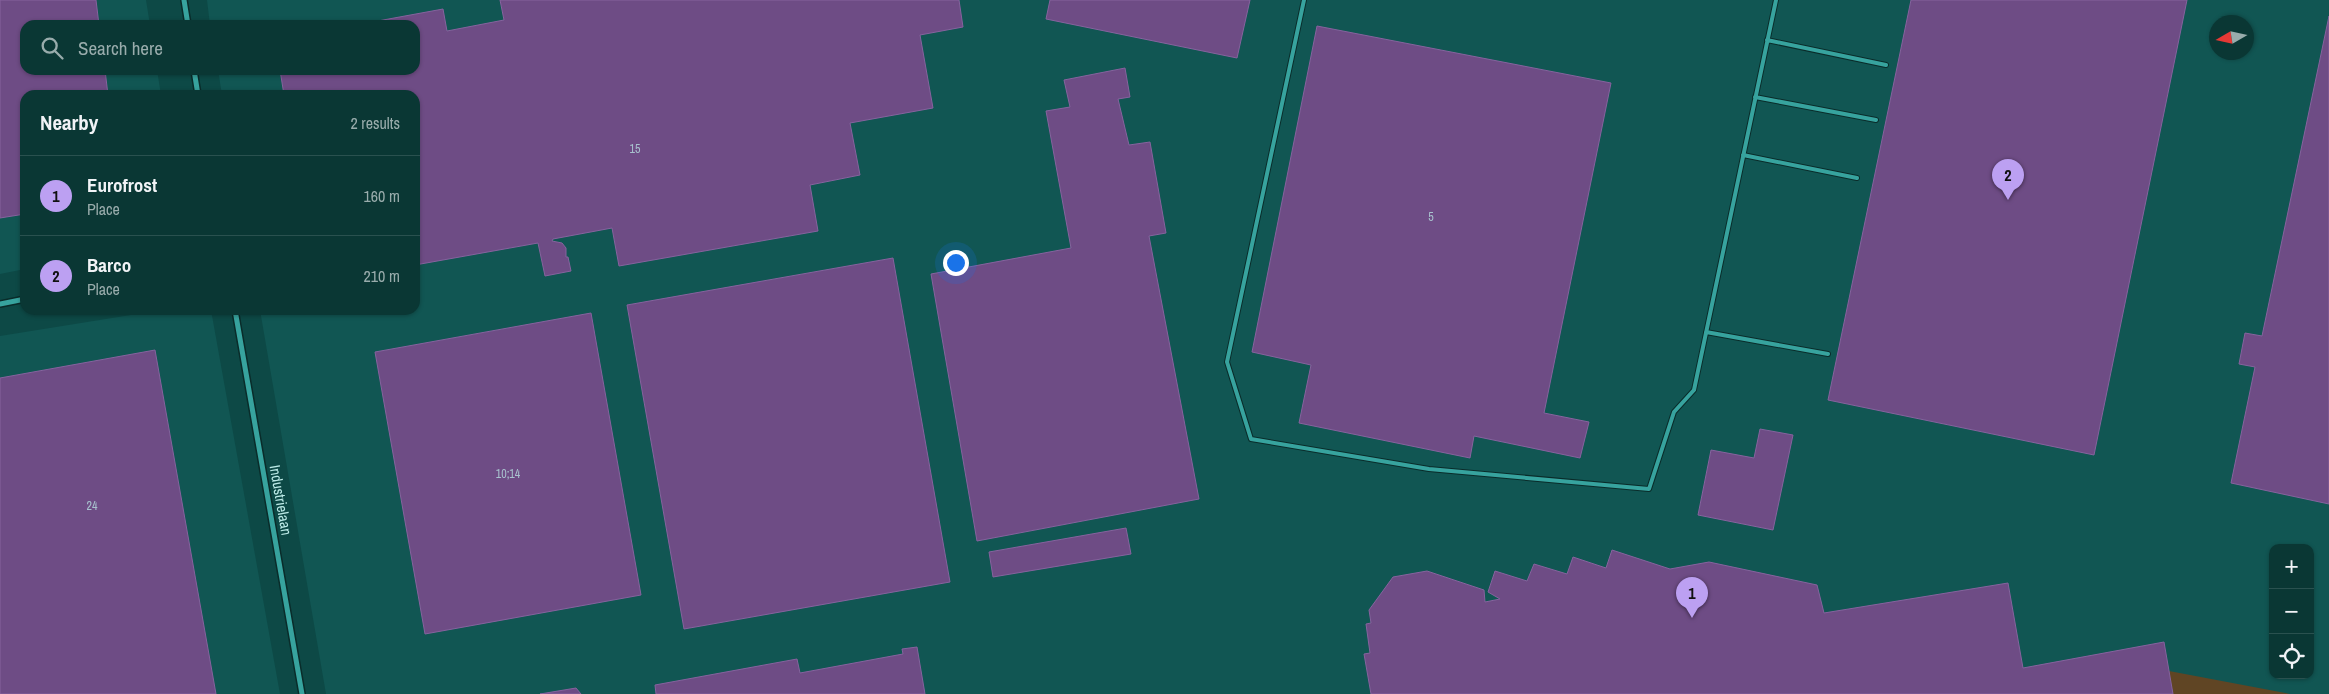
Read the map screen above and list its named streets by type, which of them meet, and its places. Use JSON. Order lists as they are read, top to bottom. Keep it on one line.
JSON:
{"streets":{"street":["Industrielaan"]},"house_numbers":["15","5","10;14","24"],"north":"left","page":{"search":"Search here","heading":["Nearby","2 results"],"list":[{"mark":"1","name":"Eurofrost","note":"Place","value":"160 m"},{"mark":"2","name":"Barco","note":"Place","value":"210 m"}],"pins":["2","1"],"map_buttons":["+","−"]}}
